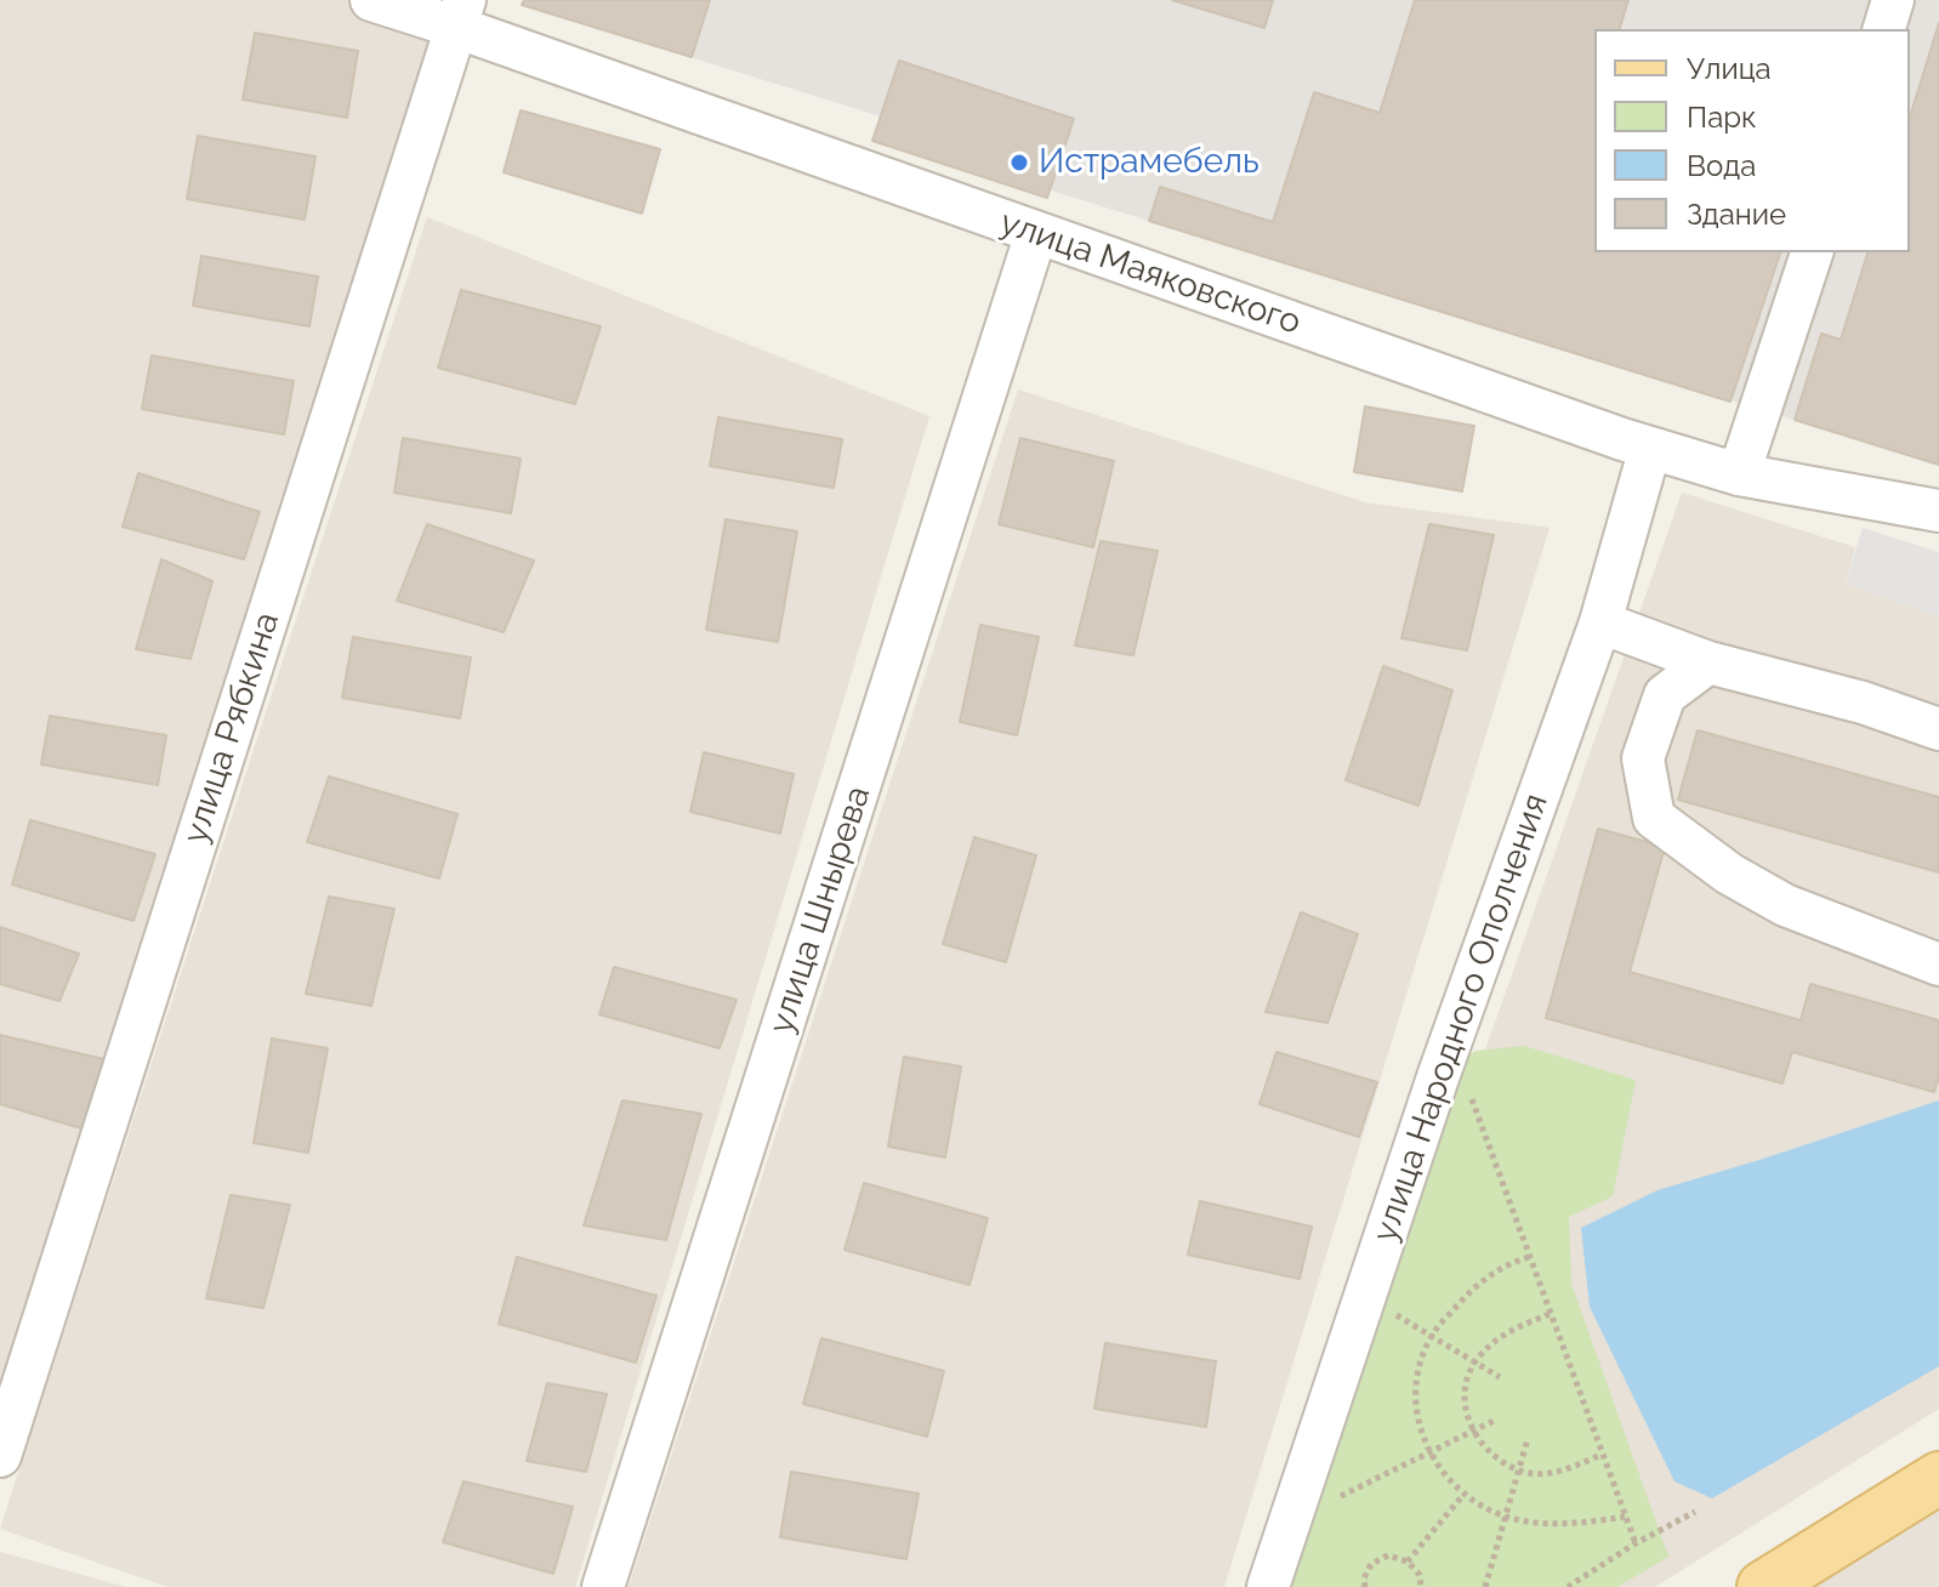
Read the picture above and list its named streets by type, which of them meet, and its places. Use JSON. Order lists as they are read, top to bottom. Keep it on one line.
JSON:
{"streets":{"street":["улица Маяковского","улица Рябкина","улица Шнырева","улица Народного Ополчения"]},"crossings":[["улица Маяковского","улица Рябкина"],["улица Маяковского","улица Шнырева"],["улица Маяковского","улица Народного Ополчения"]],"places":["Истрамебель"],"legend":["Улица","Парк","Вода","Здание"]}
